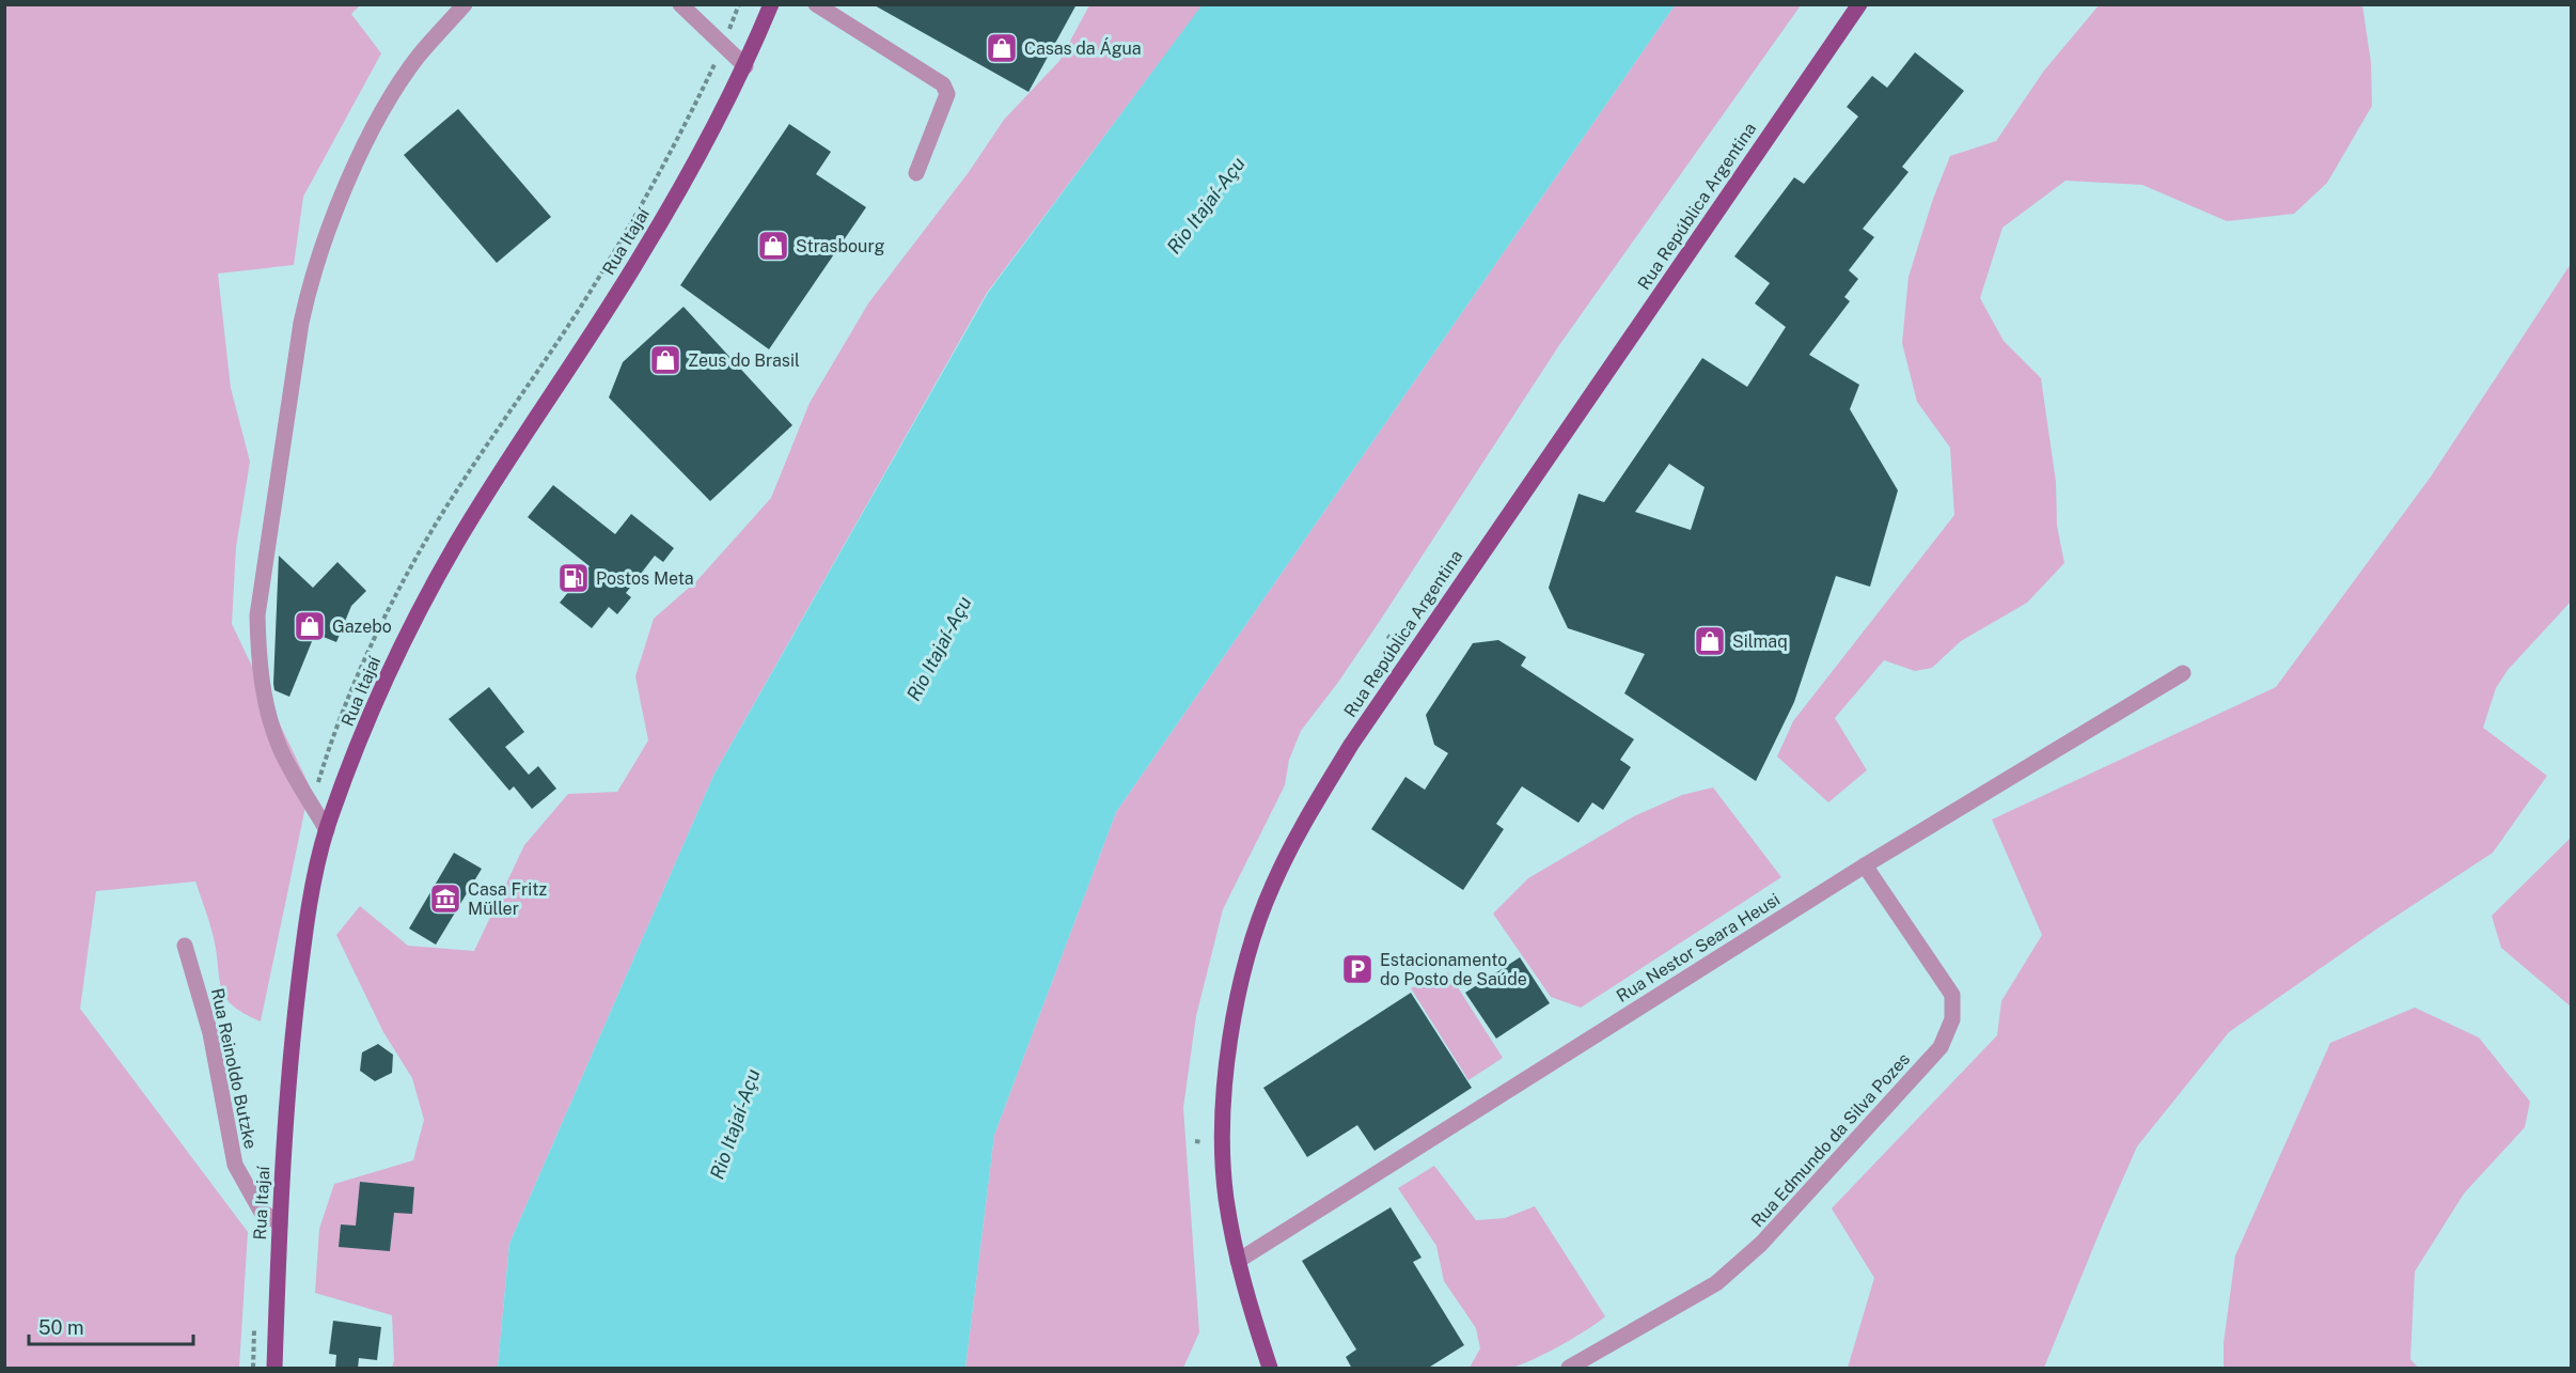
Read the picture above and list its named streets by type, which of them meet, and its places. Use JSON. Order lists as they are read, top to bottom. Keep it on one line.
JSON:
{"streets":{"main road":["Rua República Argentina","Rua Itajaí"],"street":["Rua Nestor Seara Heusi","Rua Reinoldo Butzke","Rua Edmundo da Silva Pozes"]},"crossings":[["Rua República Argentina","Rua Nestor Seara Heusi"],["Rua Itajaí","Rua Reinoldo Butzke"],["Rua Nestor Seara Heusi","Rua Edmundo da Silva Pozes"]],"water":["Rio Itajaí-Açu"],"places":{"shop":["Casas da Água","Strasbourg","Zeus do Brasil","Gazebo","Silmaq"],"fuel station":["Postos Meta"],"museum":["Casa Fritz Müller"],"parking":["Estacionamento do Posto de Saúde"]},"scale_bar":"50 m"}
